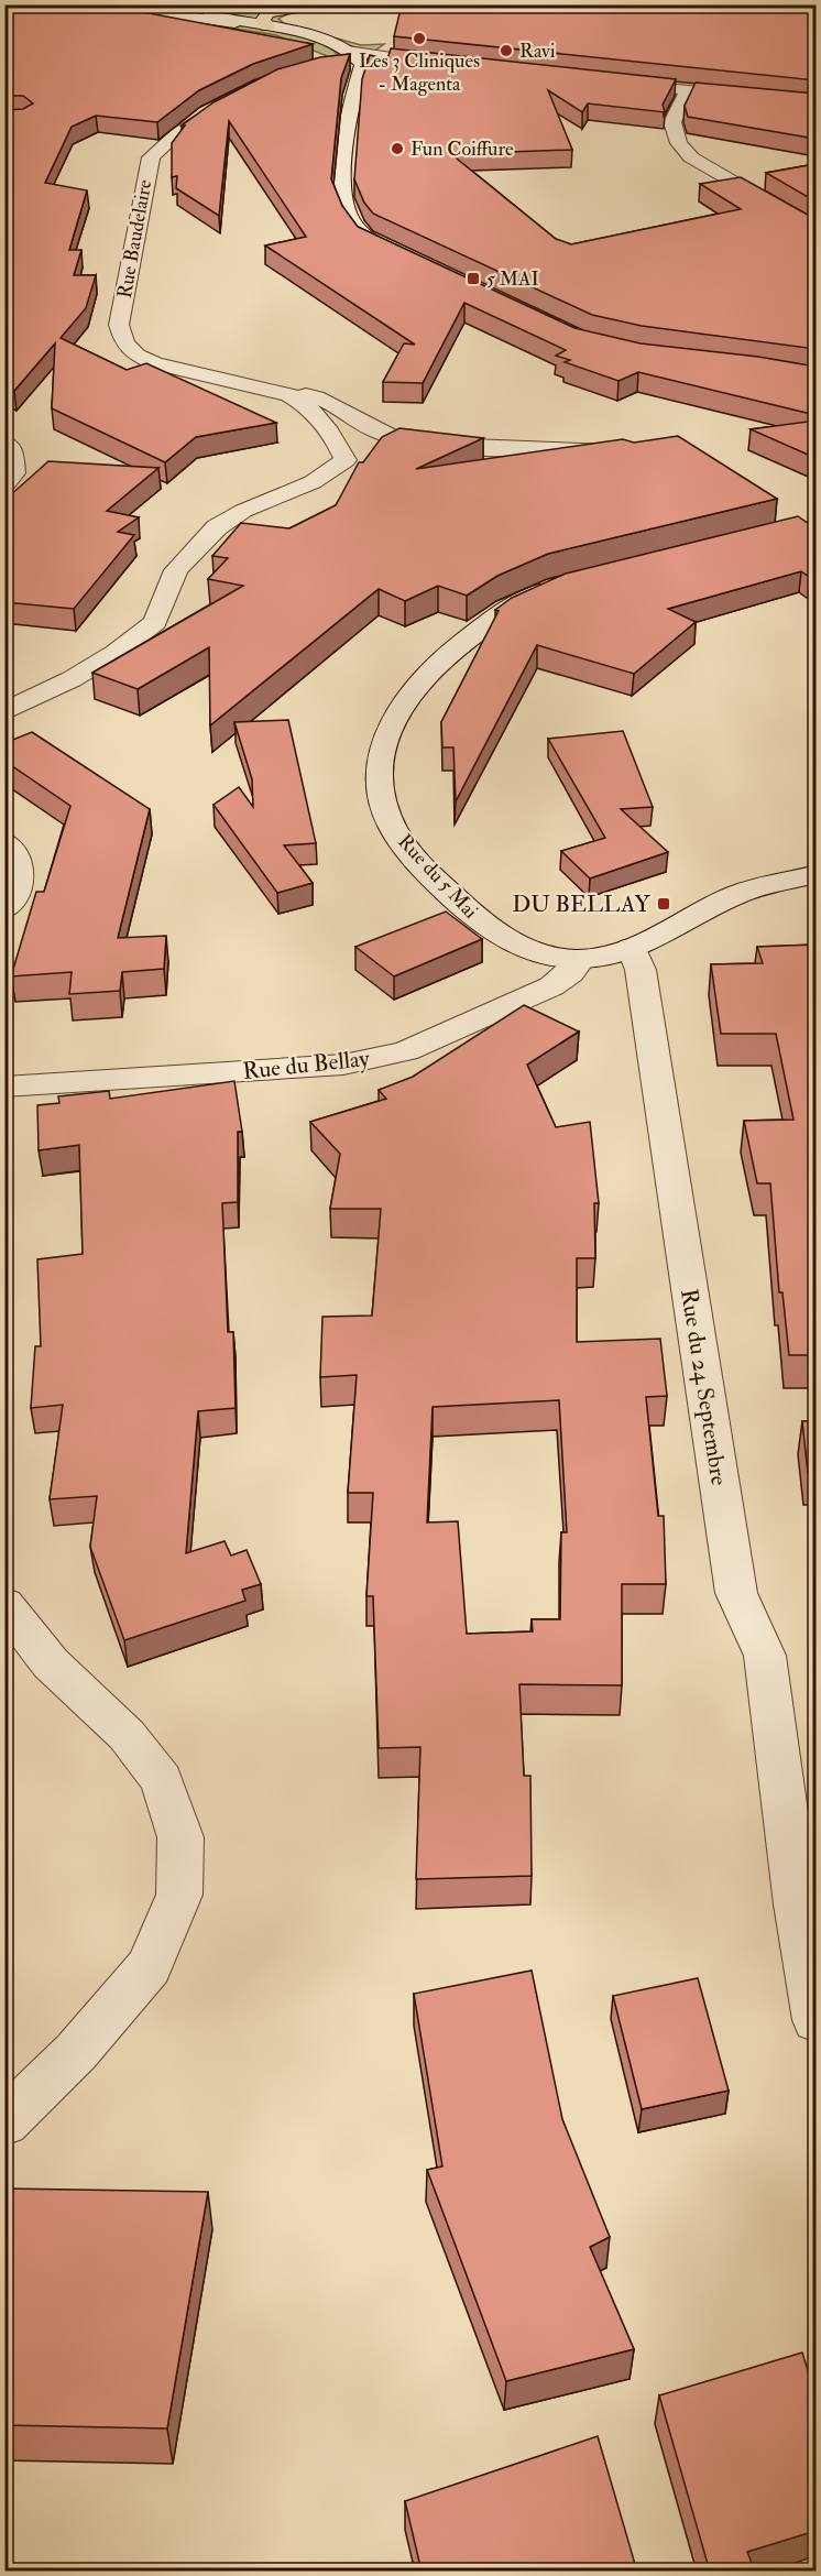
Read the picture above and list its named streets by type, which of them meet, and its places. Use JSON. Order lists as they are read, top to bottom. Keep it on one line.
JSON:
{"streets":{"street":["Rue Baudelaire","Rue du 5 Mai","Rue du Bellay","Rue du 24 Septembre"]},"crossings":[["Rue du 5 Mai","Rue du Bellay"],["Rue du 5 Mai","Rue du 24 Septembre"]],"places":{"other":["Les 3 Cliniques - Magenta","Ravi","Fun Coiffure"],"transit":["5 MAI","DU BELLAY"]}}
